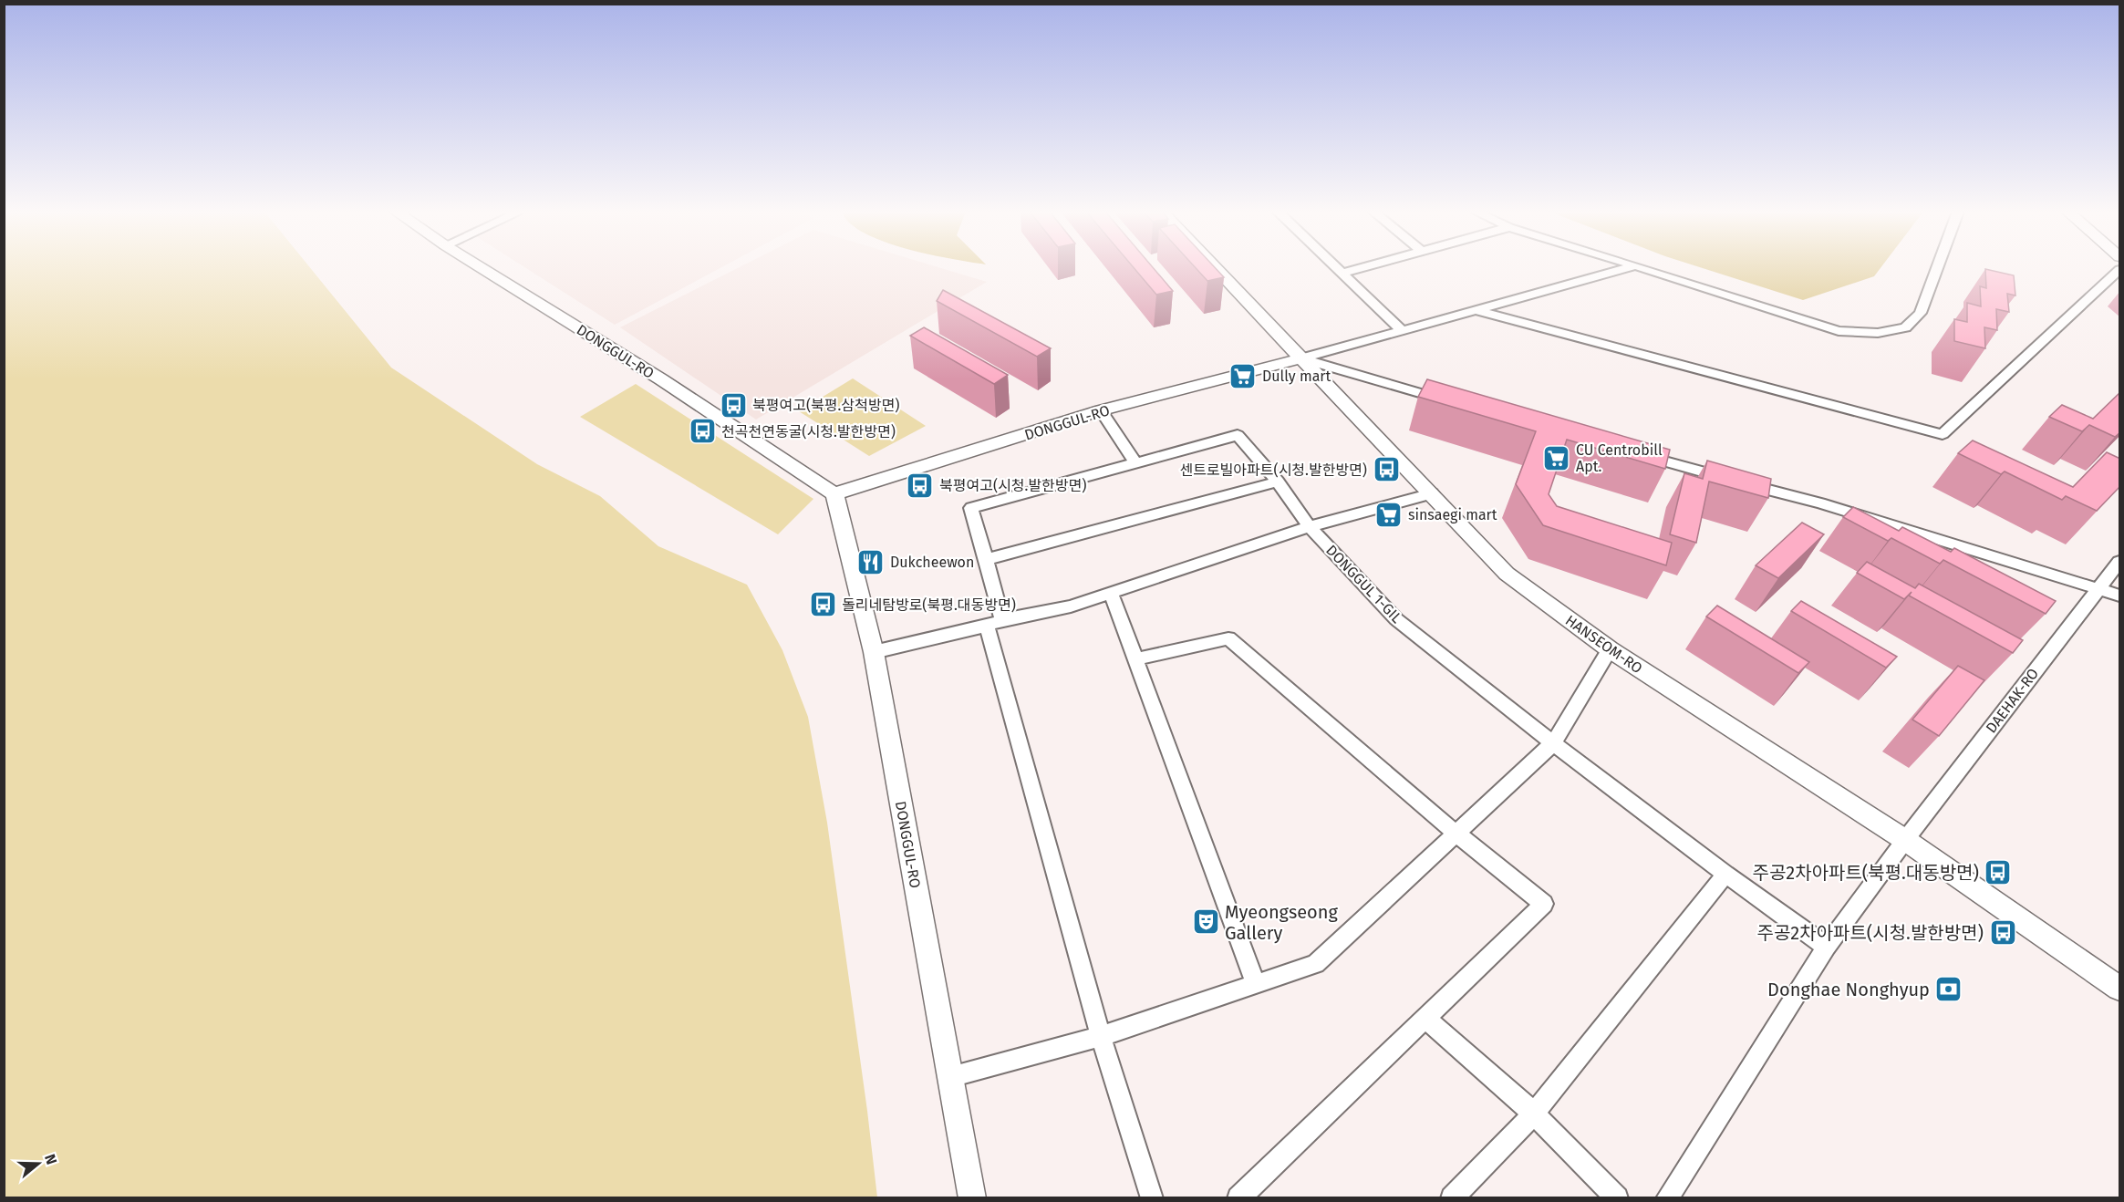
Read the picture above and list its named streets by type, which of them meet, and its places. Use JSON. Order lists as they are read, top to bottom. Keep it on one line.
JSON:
{"streets":{"street":["DONGGUL-RO","DONGGUL 1-GIL","HANSEOM-RO","DAEHAK-RO"]},"crossings":[["DONGGUL-RO","HANSEOM-RO"],["DONGGUL 1-GIL","DAEHAK-RO"],["HANSEOM-RO","DAEHAK-RO"]],"places":{"supermarket":["Dully mart","CU Centrobill Apt.","sinsaegi mart"],"bus stop":["북평여고(북평.삼척방면)","천곡천연동굴(시청.발한방면)","센트로빌아파트(시청.발한방면)","북평여고(시청.발한방면)","돌리네탐방로(북평.대동방면)","주공2차아파트(북평.대동방면)","주공2차아파트(시청.발한방면)"],"restaurant":["Dukcheewon"],"theatre":["Myeongseong Gallery"],"bank":["Donghae Nonghyup"]},"north":"right"}
